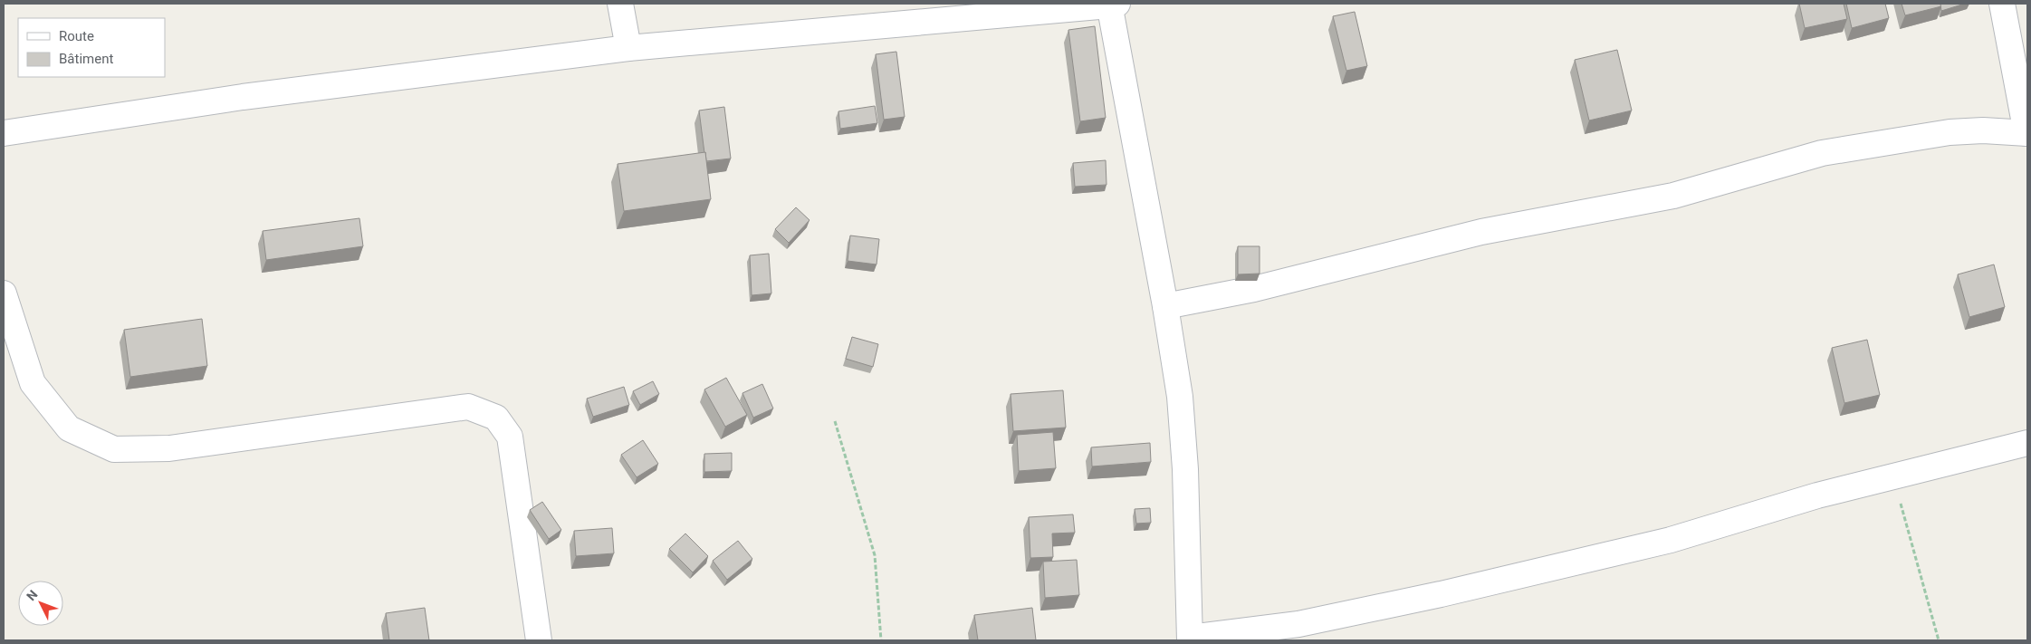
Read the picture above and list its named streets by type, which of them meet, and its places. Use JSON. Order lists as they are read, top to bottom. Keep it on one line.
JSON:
{"legend":["Route","Bâtiment"],"north":"top left"}
